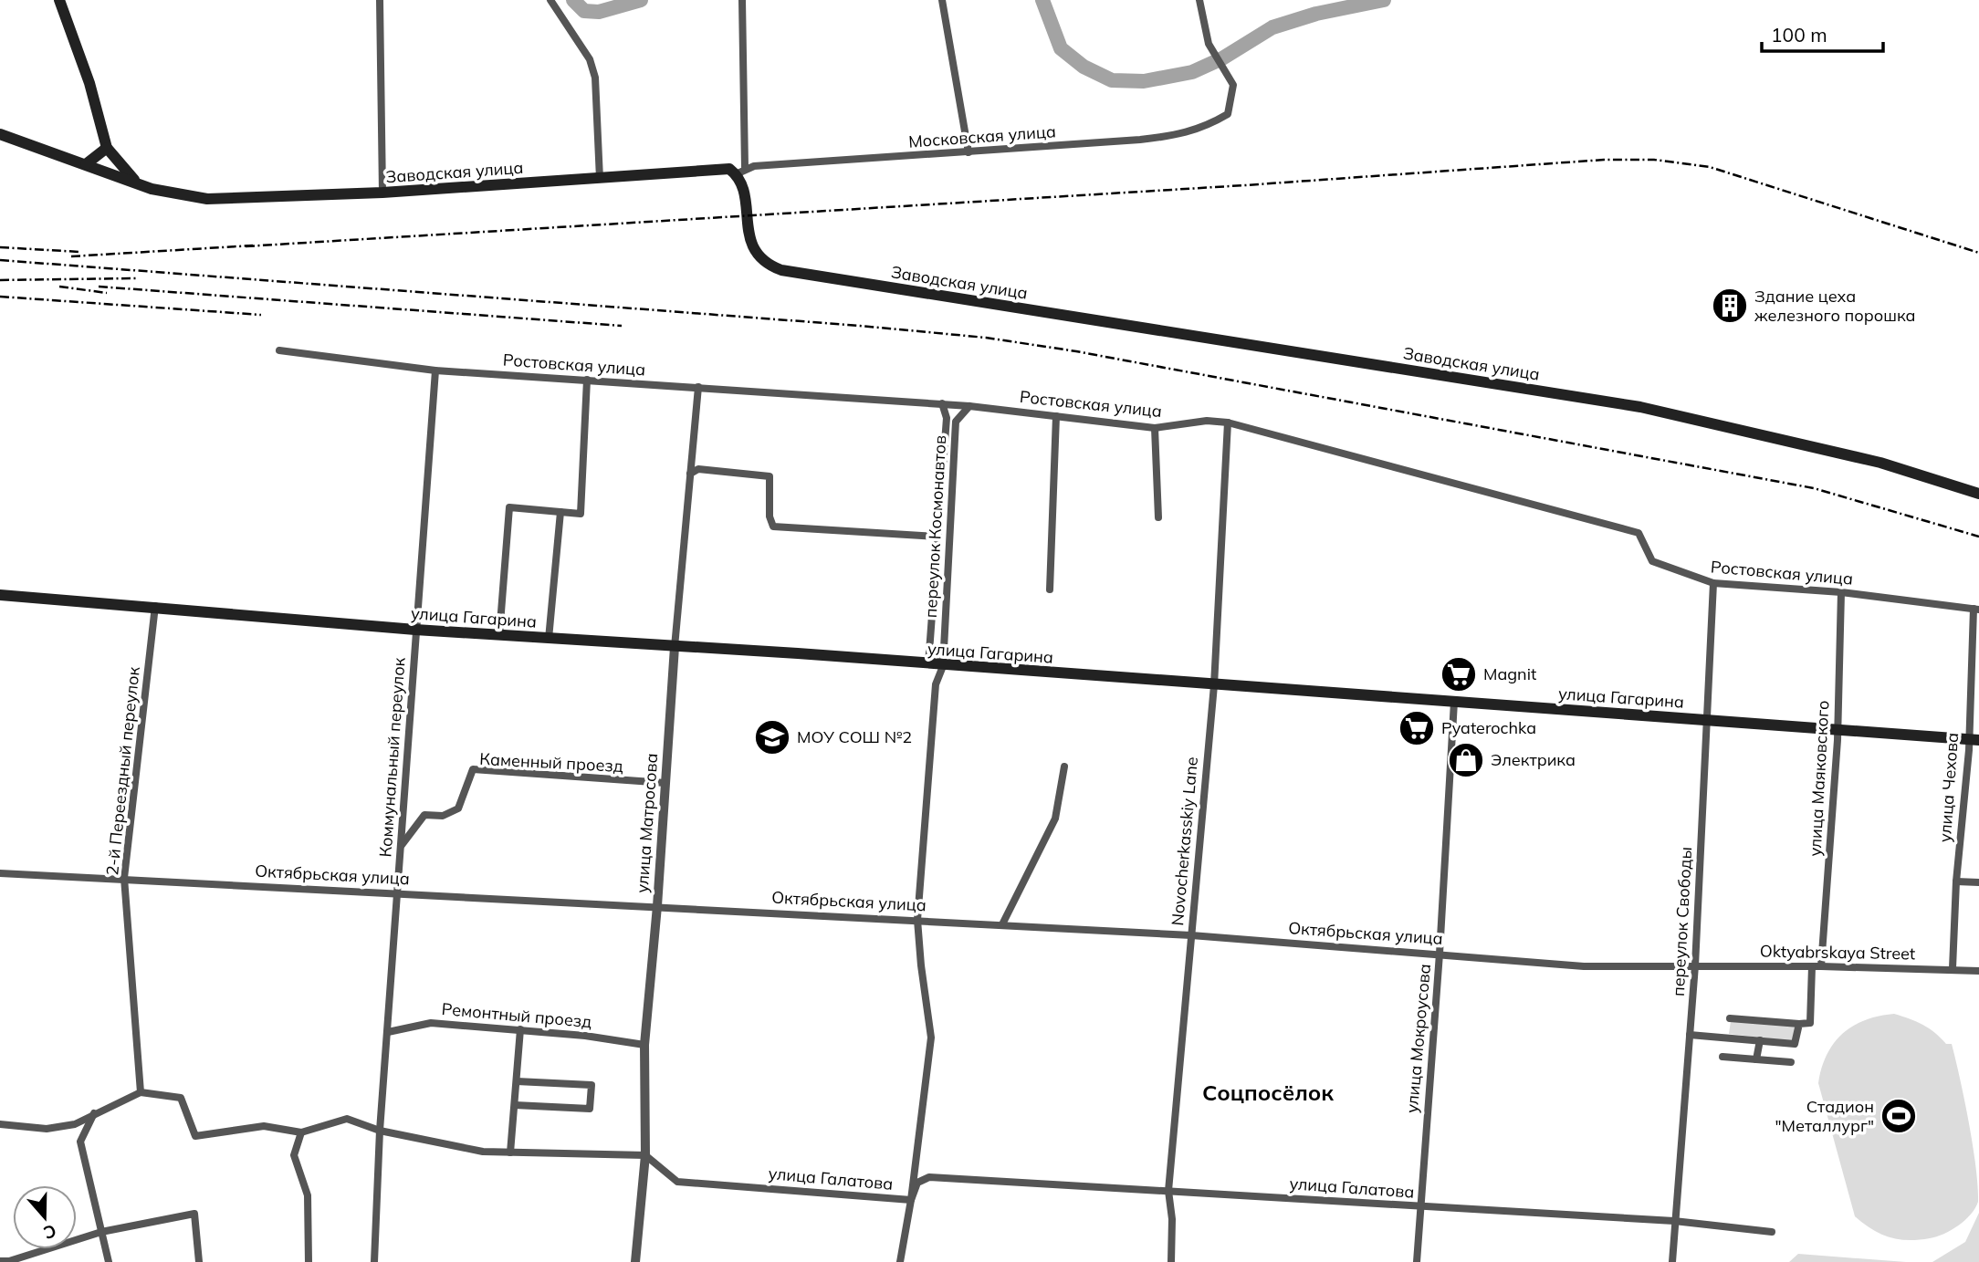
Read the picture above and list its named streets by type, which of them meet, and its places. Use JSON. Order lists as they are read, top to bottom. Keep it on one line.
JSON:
{"streets":{"main road":["Заводская улица","улица Гагарина"],"street":["Московская улица","Ростовская улица","переулок Космонавтов","Коммунальный переулок","Каменный проезд","2-й Переездный переулок","улица Маяковского","улица Чехова","улица Матросова","Novocherkasskiy Lane","Октябрьская улица","переулок Свободы","Oktyabrskaya Street","Ремонтный проезд","улица Мокроусова","улица Галатова"]},"crossings":[["Московская улица","Заводская улица"],["Ростовская улица","переулок Космонавтов"],["Ростовская улица","Коммунальный переулок"],["Ростовская улица","улица Маяковского"],["Ростовская улица","улица Чехова"],["Ростовская улица","улица Матросова"],["Ростовская улица","Novocherkasskiy Lane"],["Ростовская улица","переулок Свободы"],["переулок Космонавтов","улица Гагарина"],["переулок Космонавтов","Октябрьская улица"],["переулок Космонавтов","улица Галатова"],["улица Гагарина","Коммунальный переулок"],["улица Гагарина","2-й Переездный переулок"],["улица Гагарина","улица Маяковского"],["улица Гагарина","улица Чехова"],["улица Гагарина","улица Матросова"],["улица Гагарина","Novocherkasskiy Lane"],["улица Гагарина","переулок Свободы"],["улица Гагарина","улица Мокроусова"],["Коммунальный переулок","Каменный проезд"],["Коммунальный переулок","Октябрьская улица"],["Коммунальный переулок","Ремонтный проезд"],["Каменный проезд","улица Матросова"],["2-й Переездный переулок","Октябрьская улица"],["улица Маяковского","Oktyabrskaya Street"],["улица Чехова","Oktyabrskaya Street"],["улица Матросова","Октябрьская улица"],["улица Матросова","Ремонтный проезд"],["улица Матросова","улица Галатова"],["Novocherkasskiy Lane","Октябрьская улица"],["Novocherkasskiy Lane","улица Галатова"],["Октябрьская улица","переулок Свободы"],["Октябрьская улица","Oktyabrskaya Street"],["Октябрьская улица","улица Мокроусова"],["переулок Свободы","Oktyabrskaya Street"],["переулок Свободы","улица Галатова"],["улица Мокроусова","улица Галатова"]],"districts":["Соцпосёлок"],"places":{"building":["Здание цеха железного порошка"],"supermarket":["Magnit","Pyaterochka"],"school or university":["МОУ СОШ №2"],"shop":["Электрика"],"sports":["Стадион \"Металлург\""]},"scale_bar":"100 m","north":"bottom"}
